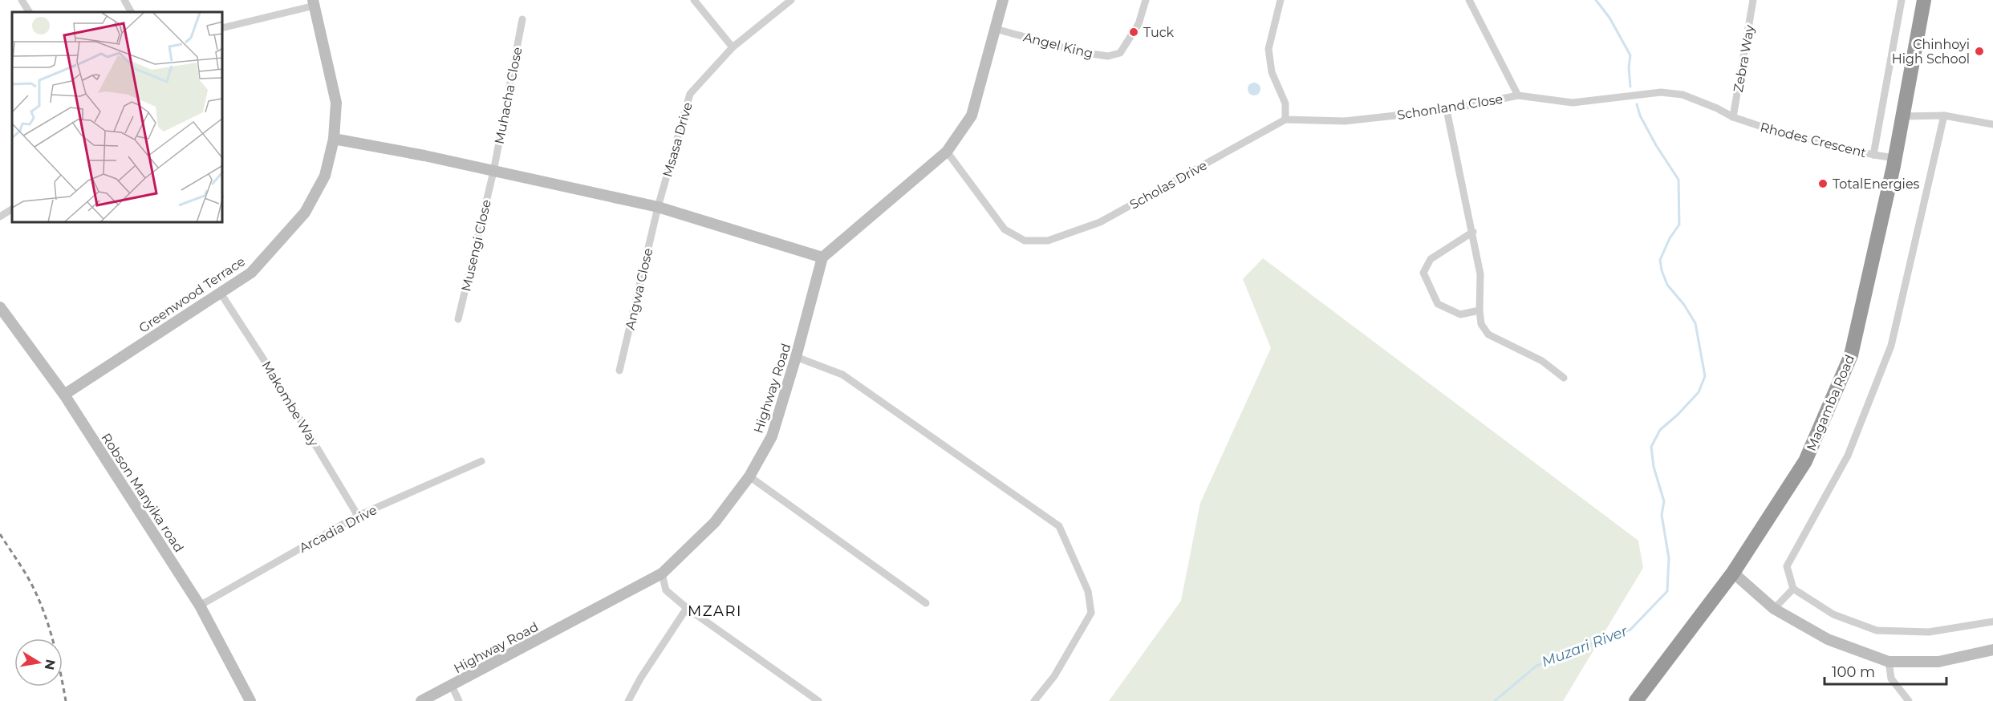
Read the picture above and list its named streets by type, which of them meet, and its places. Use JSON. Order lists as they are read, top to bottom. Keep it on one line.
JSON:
{"streets":{"highway":["Magamba Road"],"street":["Angel King","Zebra Way","Muhacha Close","Schonland Close","Msasa Drive","Rhodes Crescent","Scholas Drive","Musengi Close","Angwa Close","Greenwood Terrace","Highway Road","Makombe Way","Robson Manyika road","Arcadia Drive"]},"crossings":[["Zebra Way","Schonland Close"],["Zebra Way","Rhodes Crescent"],["Muhacha Close","Musengi Close"],["Schonland Close","Rhodes Crescent"],["Schonland Close","Scholas Drive"],["Msasa Drive","Angwa Close"],["Rhodes Crescent","Magamba Road"],["Greenwood Terrace","Makombe Way"],["Greenwood Terrace","Robson Manyika road"],["Makombe Way","Arcadia Drive"],["Robson Manyika road","Arcadia Drive"]],"districts":["MZARI"],"water":["Muzari River"],"places":["Tuck","Chinhoyi High School","TotalEnergies"],"scale_bar":"100 m","north":"right"}
